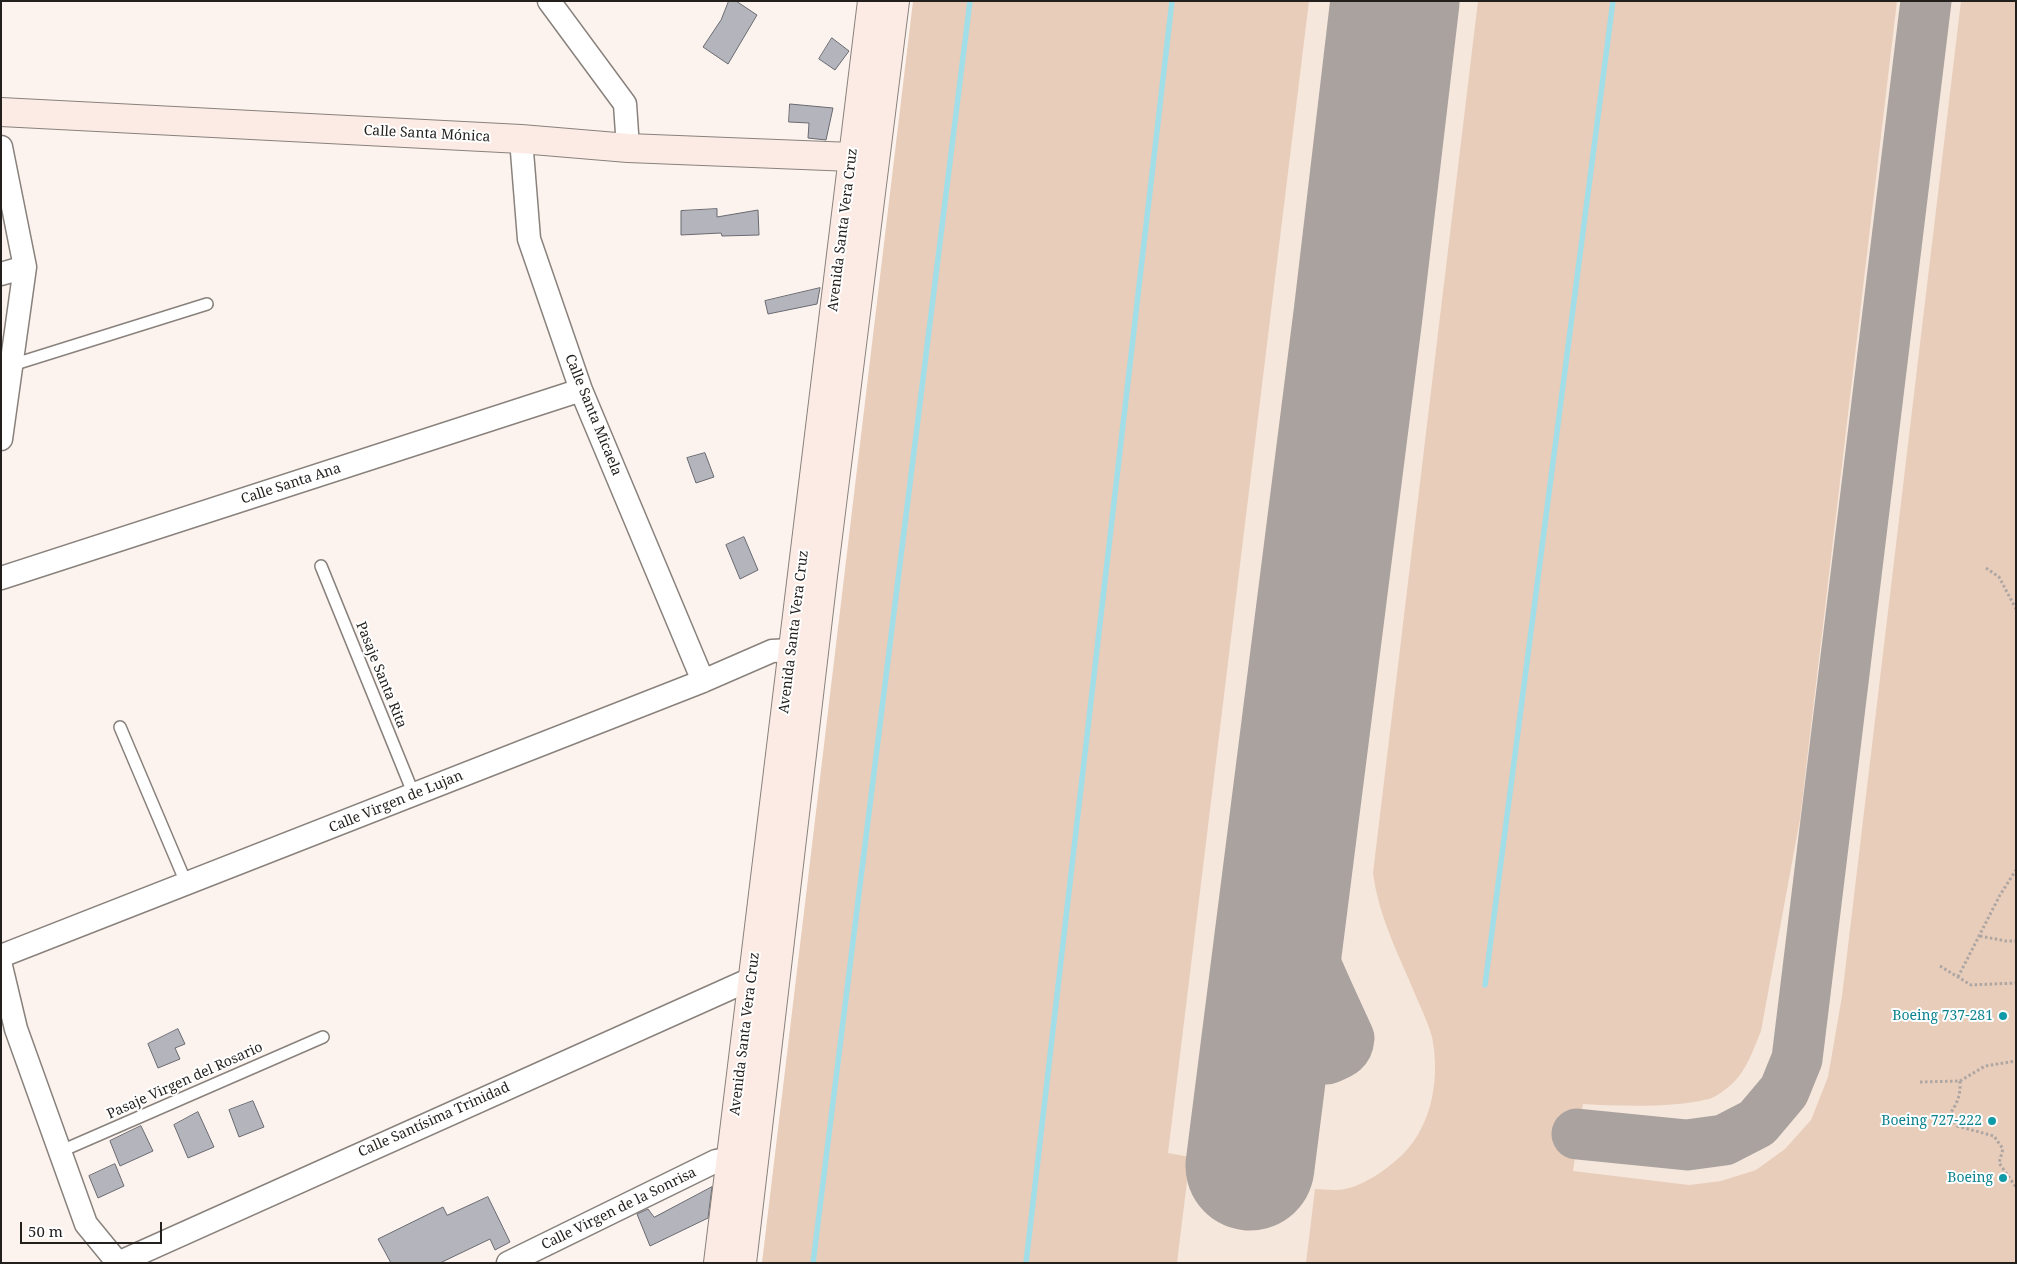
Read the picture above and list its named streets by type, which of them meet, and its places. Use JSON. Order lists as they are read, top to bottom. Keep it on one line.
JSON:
{"streets":{"main road":["Calle Santa Mónica","Avenida Santa Vera Cruz"],"street":["Calle Santa Micaela","Calle Santa Ana","Calle Virgen de Lujan","Calle Santísima Trinidad","Calle Virgen de la Sonrisa"],"lane":["Pasaje Santa Rita","Pasaje Virgen del Rosario"]},"crossings":[["Calle Santa Mónica","Avenida Santa Vera Cruz"],["Calle Santa Mónica","Calle Santa Micaela"],["Avenida Santa Vera Cruz","Calle Virgen de Lujan"],["Avenida Santa Vera Cruz","Calle Santísima Trinidad"],["Avenida Santa Vera Cruz","Calle Virgen de la Sonrisa"],["Calle Santa Micaela","Calle Santa Ana"],["Calle Santa Micaela","Calle Virgen de Lujan"],["Pasaje Santa Rita","Calle Virgen de Lujan"]],"places":["Boeing 737-281","Boeing 727-222","Boeing"],"scale_bar":"50 m"}
